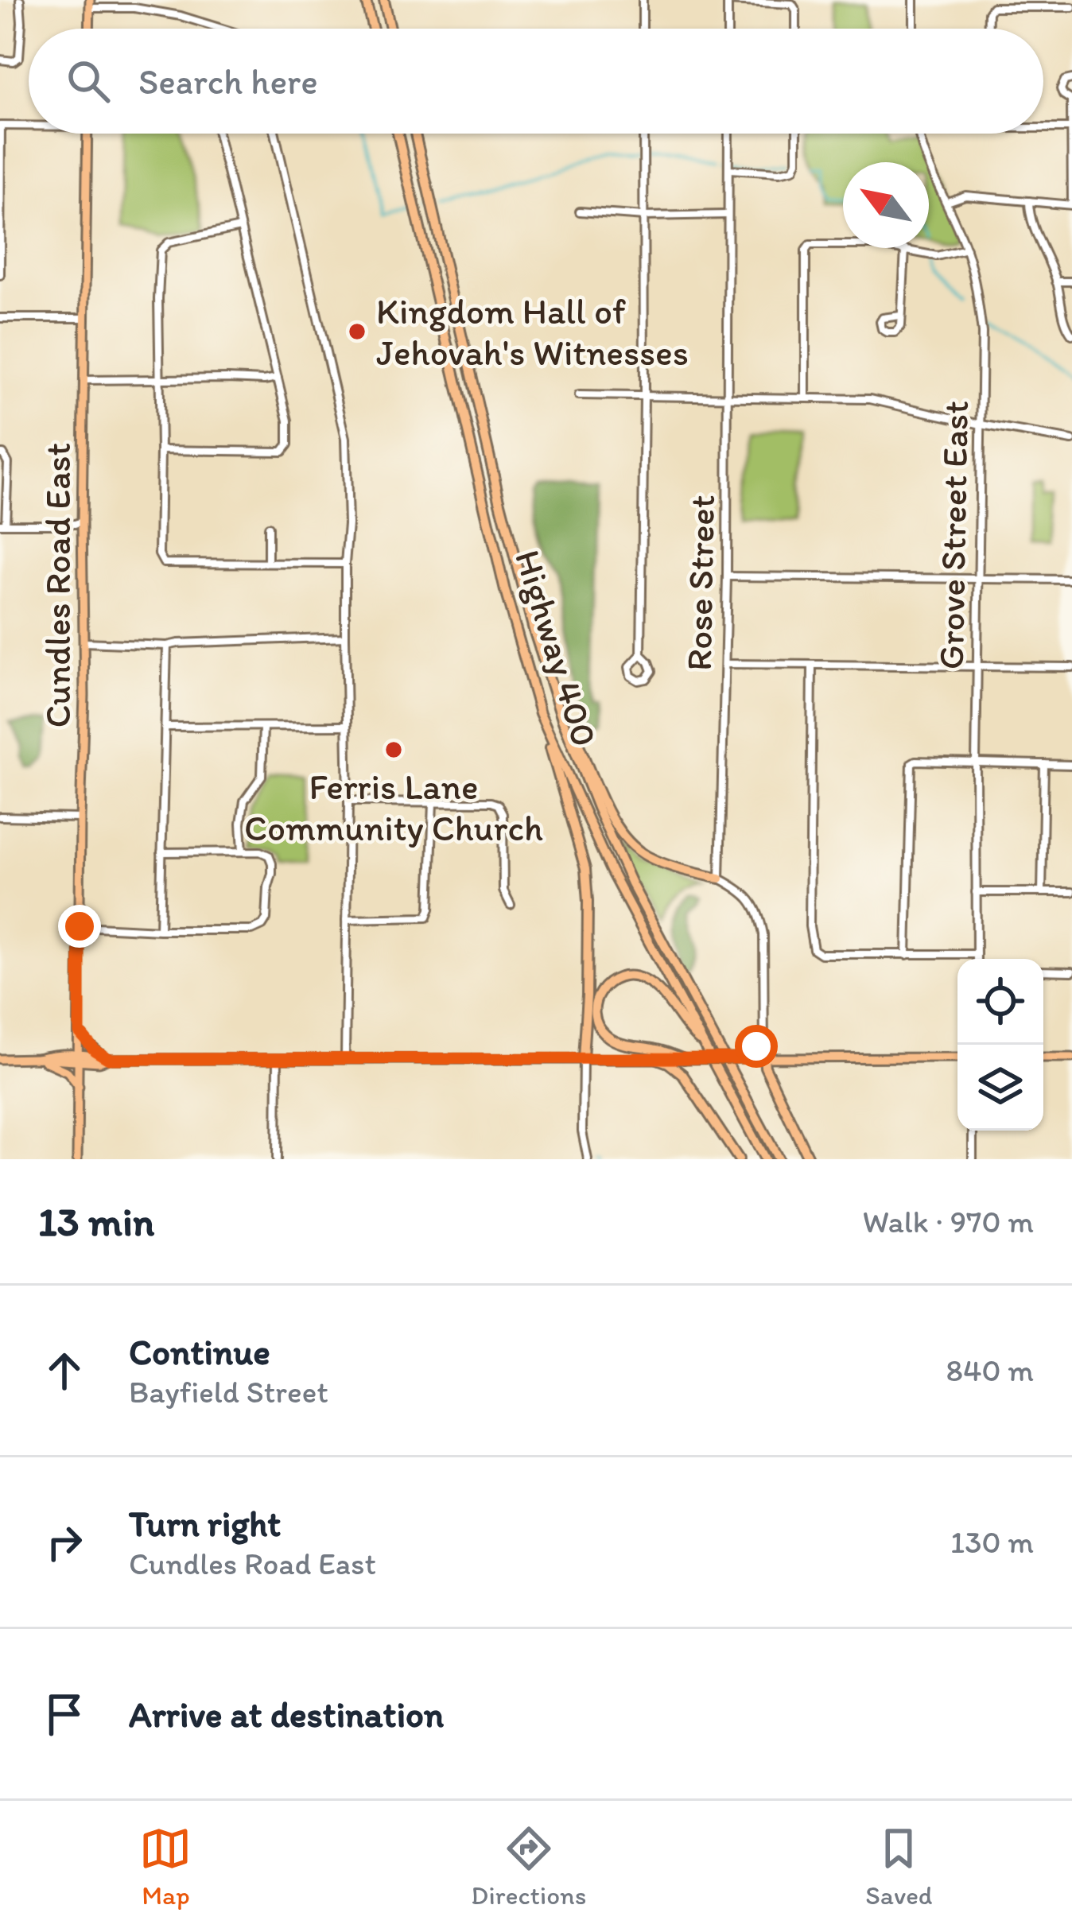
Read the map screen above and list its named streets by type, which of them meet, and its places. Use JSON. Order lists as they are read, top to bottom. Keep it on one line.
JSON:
{"streets":{"highway":["Highway 400"],"main road":["Cundles Road East"],"street":["Grove Street East","Rose Street"]},"places":["Kingdom Hall of Jehovah's Witnesses","Ferris Lane Community Church"],"north":"top left","page":{"search":"Search here","heading":["13 min","Walk · 970 m"],"list":[["Continue","Bayfield Street","840 m"],["Turn right","Cundles Road East","130 m"],"Arrive at destination"],"nav":["Map","Directions","Saved"]}}
